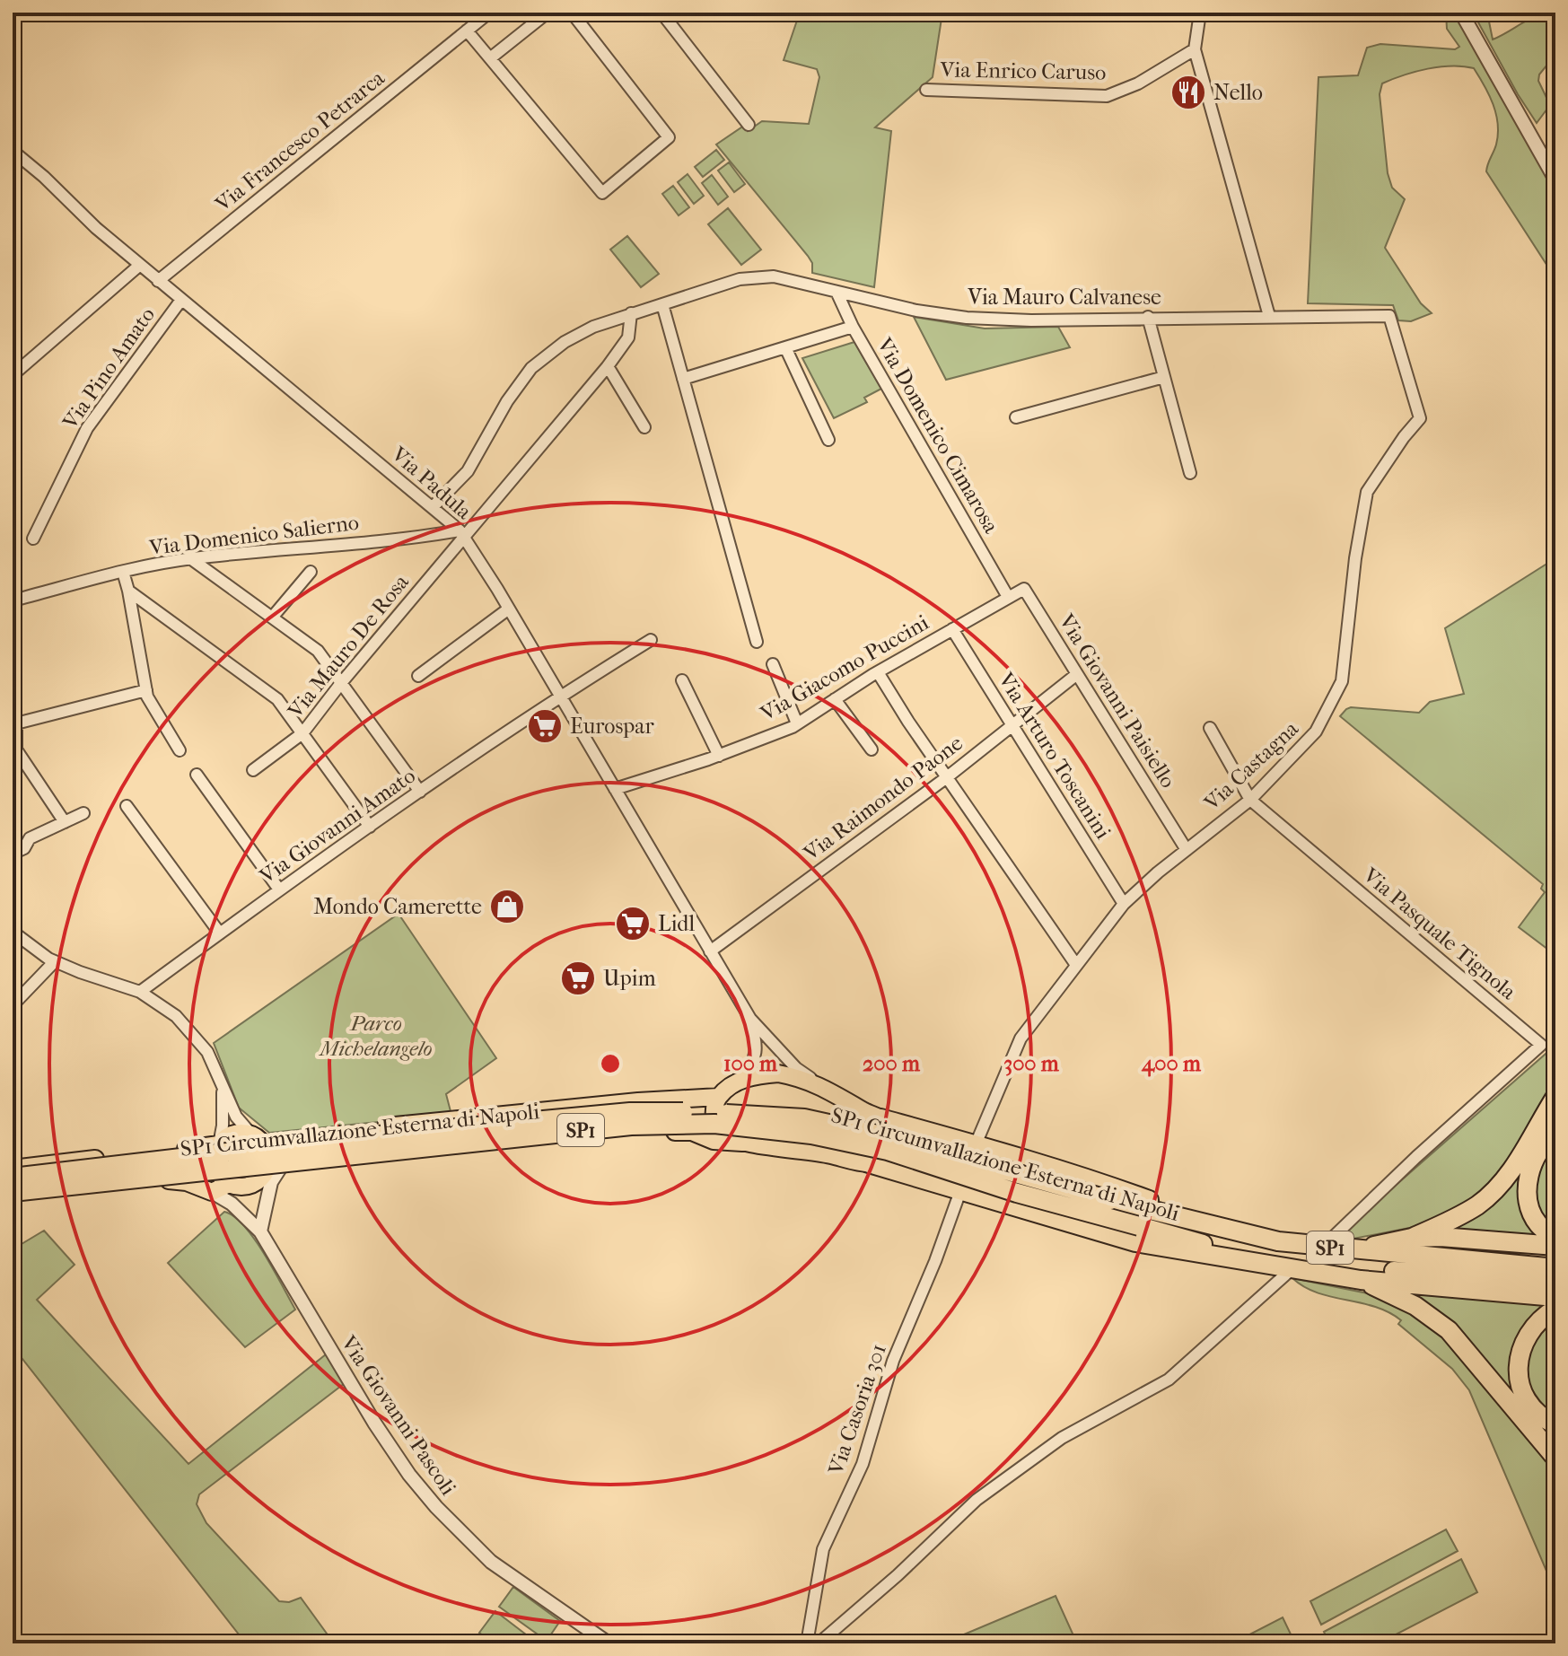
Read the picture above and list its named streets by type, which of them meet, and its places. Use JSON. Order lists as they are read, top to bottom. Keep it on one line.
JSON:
{"streets":{"highway":["SP1 Circumvallazione Esterna di Napoli","SP1"],"street":["Via Enrico Caruso","Via Francesco Petrarca","Via Mauro Calvanese","Via Pino Amato","Via Domenico Cimarosa","Via Padula","Via Domenico Salierno","Via Mauro De Rosa","Via Giacomo Puccini","Via Giovanni Paisiello","Via Arturo Toscanini","Via Castagna","Via Raimondo Paone","Via Giovanni Amato","Via Pasquale Tignola","Via Casoria 301","Via Giovanni Pascoli"]},"crossings":[["Via Francesco Petrarca","Via Padula"],["Via Mauro Calvanese","Via Domenico Cimarosa"],["Via Mauro Calvanese","Via Padula"],["Via Mauro Calvanese","Via Mauro De Rosa"],["Via Mauro Calvanese","Via Castagna"],["Via Pino Amato","Via Padula"],["Via Domenico Cimarosa","Via Giacomo Puccini"],["Via Domenico Cimarosa","Via Giovanni Paisiello"],["Via Padula","Via Domenico Salierno"],["Via Padula","Via Mauro De Rosa"],["Via Padula","Via Giacomo Puccini"],["Via Padula","Via Raimondo Paone"],["Via Padula","Via Giovanni Amato"],["Via Domenico Salierno","Via Mauro De Rosa"],["Via Giacomo Puccini","Via Giovanni Paisiello"],["Via Giacomo Puccini","Via Arturo Toscanini"],["Via Giovanni Paisiello","Via Castagna"],["Via Giovanni Paisiello","Via Raimondo Paone"],["Via Arturo Toscanini","Via Castagna"],["Via Arturo Toscanini","Via Raimondo Paone"],["Via Castagna","Via Pasquale Tignola"],["Via Pasquale Tignola","SP1 Circumvallazione Esterna di Napoli"],["SP1 Circumvallazione Esterna di Napoli","SP1"]],"parks":["Parco Michelangelo"],"places":{"restaurant":["Nello"],"supermarket":["Eurospar","Lidl","Upim"],"shop":["Mondo Camerette"]},"rings":["100 m","200 m","300 m","400 m"]}
